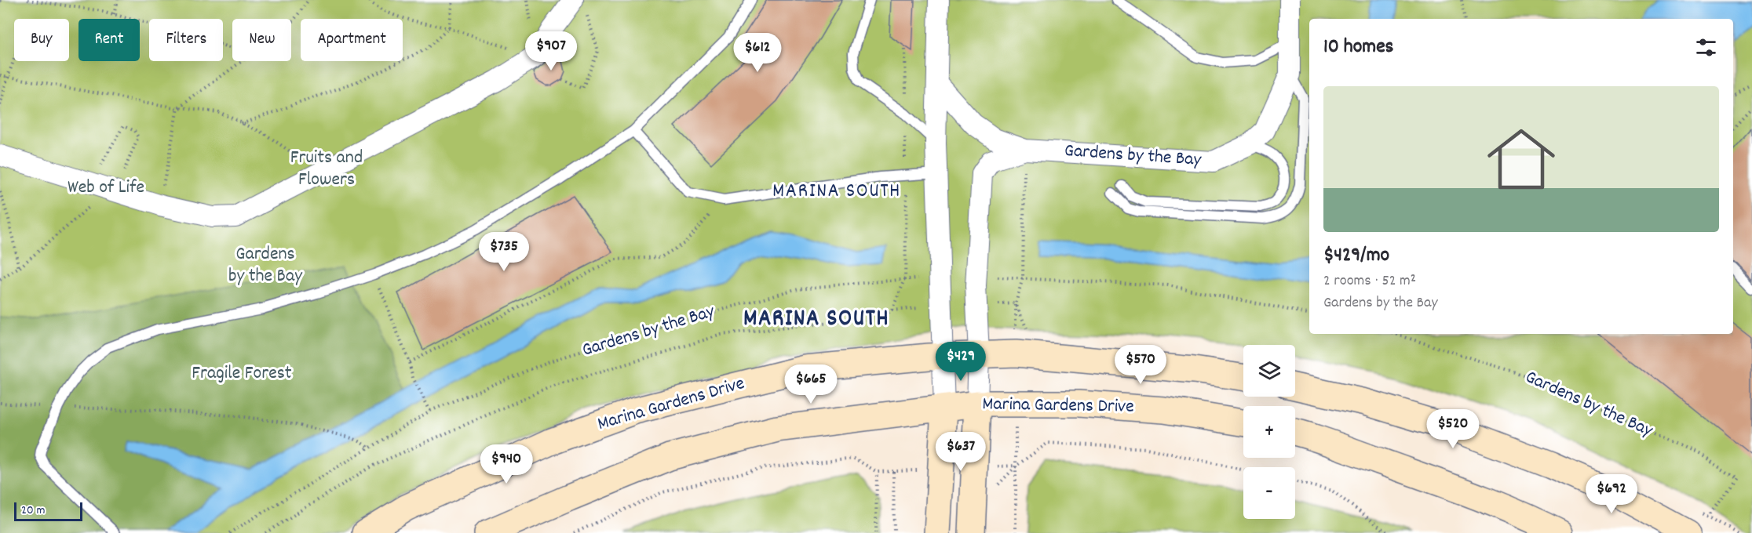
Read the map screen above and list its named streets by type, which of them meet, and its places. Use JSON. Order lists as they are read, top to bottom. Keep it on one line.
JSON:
{"streets":{"main road":["Marina Gardens Drive"],"street":["Gardens by the Bay"]},"crossings":[["Gardens by the Bay","Marina Gardens Drive"]],"districts":["MARINA SOUTH","MARINA SOUTH"],"parks":["Fruits and Flowers","Web of Life","Gardens by the Bay","Fragile Forest"],"scale_bar":"20 m","page":{"chip":["Buy","Rent","Filters","New","Apartment"],"heading":"10 homes","price":["$907","$612","$735","$429","$570","$665","$520","$637","$940","$692"],"list":[{"name":"$429/mo","note":"2 rooms · 52 m² · Gardens by the Bay"}],"map_buttons":["+","−"],"scale":"20 m"}}
